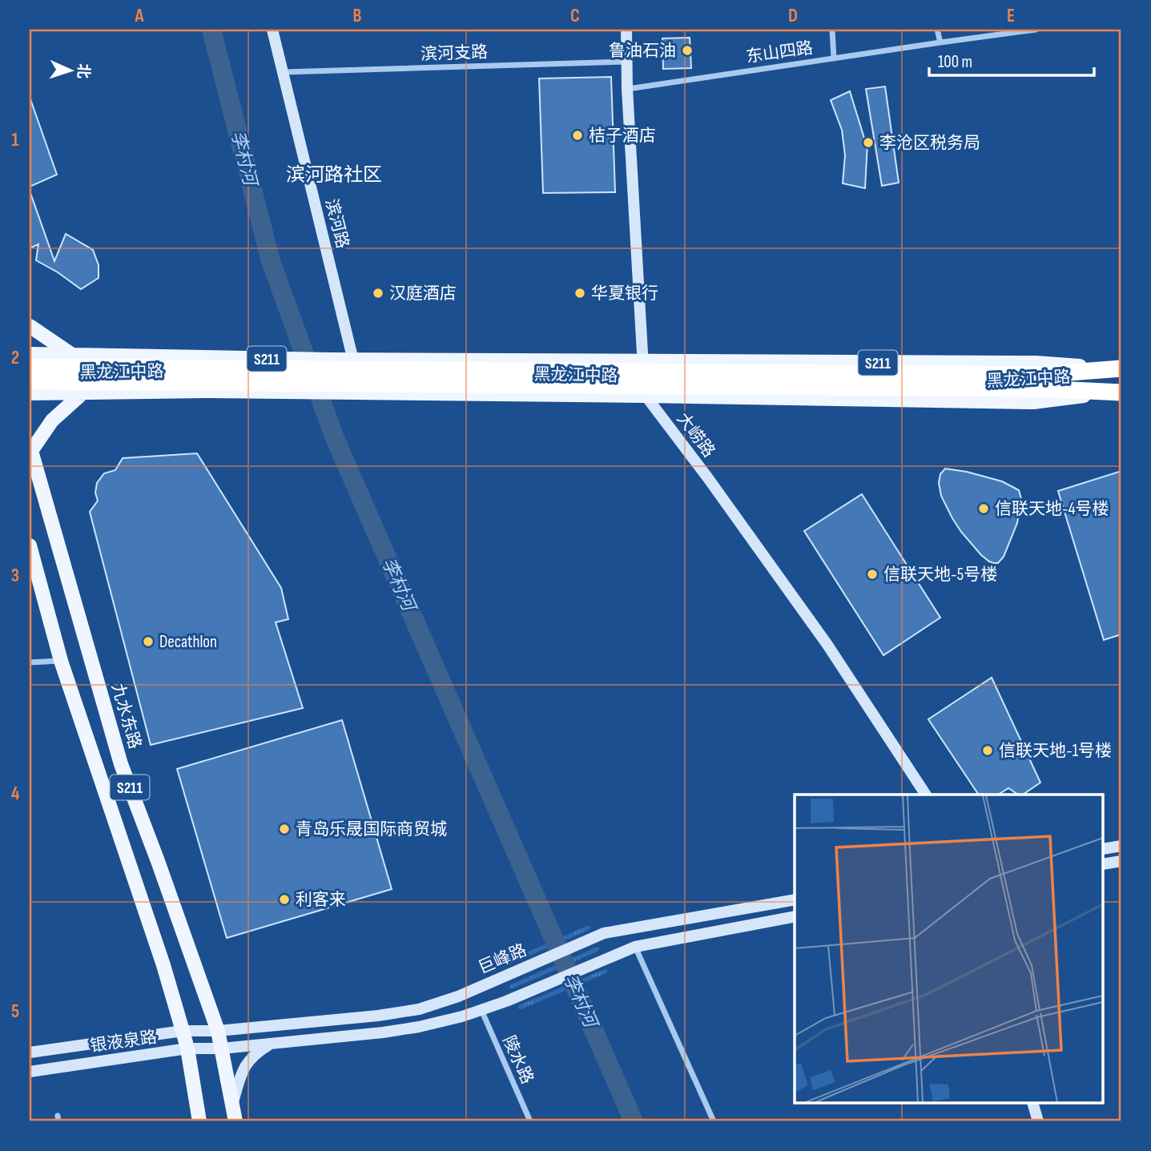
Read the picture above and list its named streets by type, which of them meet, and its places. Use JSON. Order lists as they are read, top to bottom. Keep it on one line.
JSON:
{"streets":{"highway":["黑龙江中路"],"main road":["S211","九水东路"],"street":["东山四路","滨河支路","滨河路","大崂路","巨峰路","银液泉路","陵水路"]},"crossings":[["滨河支路","滨河路"],["滨河路","黑龙江中路"],["S211","银液泉路"],["黑龙江中路","大崂路"],["九水东路","巨峰路"],["九水东路","银液泉路"],["巨峰路","银液泉路"]],"districts":["滨河路社区"],"water":["李村河"],"places":["鲁油石油","桔子酒店","李沧区税务局","汉庭酒店","华夏银行","信联天地-4号楼","信联天地-5号楼","Decathlon","信联天地-1号楼","青岛乐晟国际商贸城","利客来"],"scale_bar":"100 m","north":"right","grid":{"columns":["A","B","C","D","E"],"rows":["1","2","3","4","5"]}}
